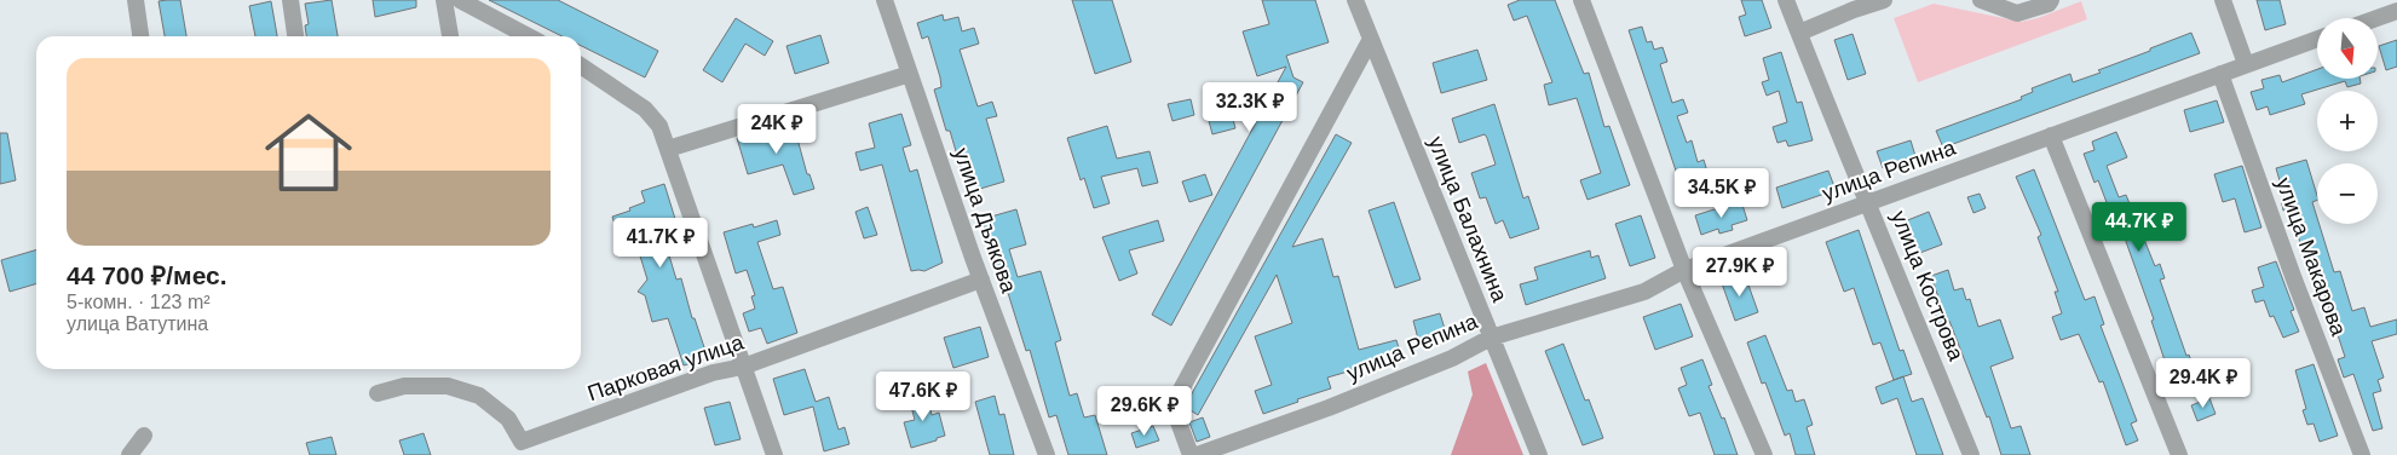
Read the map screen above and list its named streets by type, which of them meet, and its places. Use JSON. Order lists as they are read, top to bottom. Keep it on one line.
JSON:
{"streets":{"street":["улица Репина","улица Балахнина","улица Дъякова","улица Макарова","улица Кострова","Парковая улица"]},"crossings":[["улица Репина","улица Балахнина"],["улица Репина","улица Макарова"],["улица Репина","улица Кострова"],["улица Дъякова","Парковая улица"]],"north":"bottom","page":{"map_buttons":["+","−"],"list":[{"name":"44 700 ₽/мес.","note":"5-комн. · 123 m² · улица Ватутина"}],"price":["32.3K ₽","24K ₽","34.5K ₽","44.7K ₽","41.7K ₽","27.9K ₽","29.4K ₽","47.6K ₽","29.6K ₽"]}}
